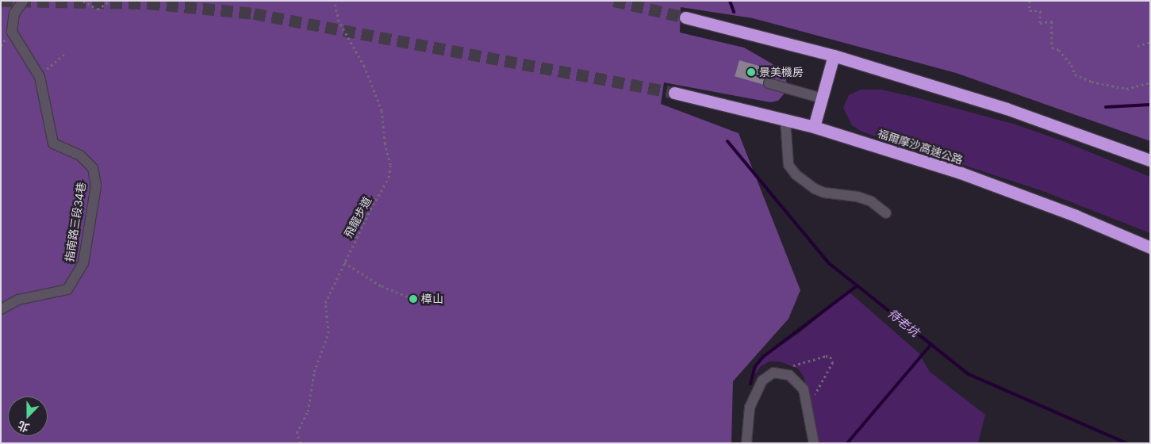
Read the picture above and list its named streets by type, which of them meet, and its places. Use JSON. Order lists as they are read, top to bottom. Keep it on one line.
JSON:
{"streets":{"highway":["福爾摩沙高速公路"],"street":["指南路三段34巷"],"path":["飛龍步道"]},"water":["待老坑"],"places":["景美機房","樟山"],"north":"bottom"}
